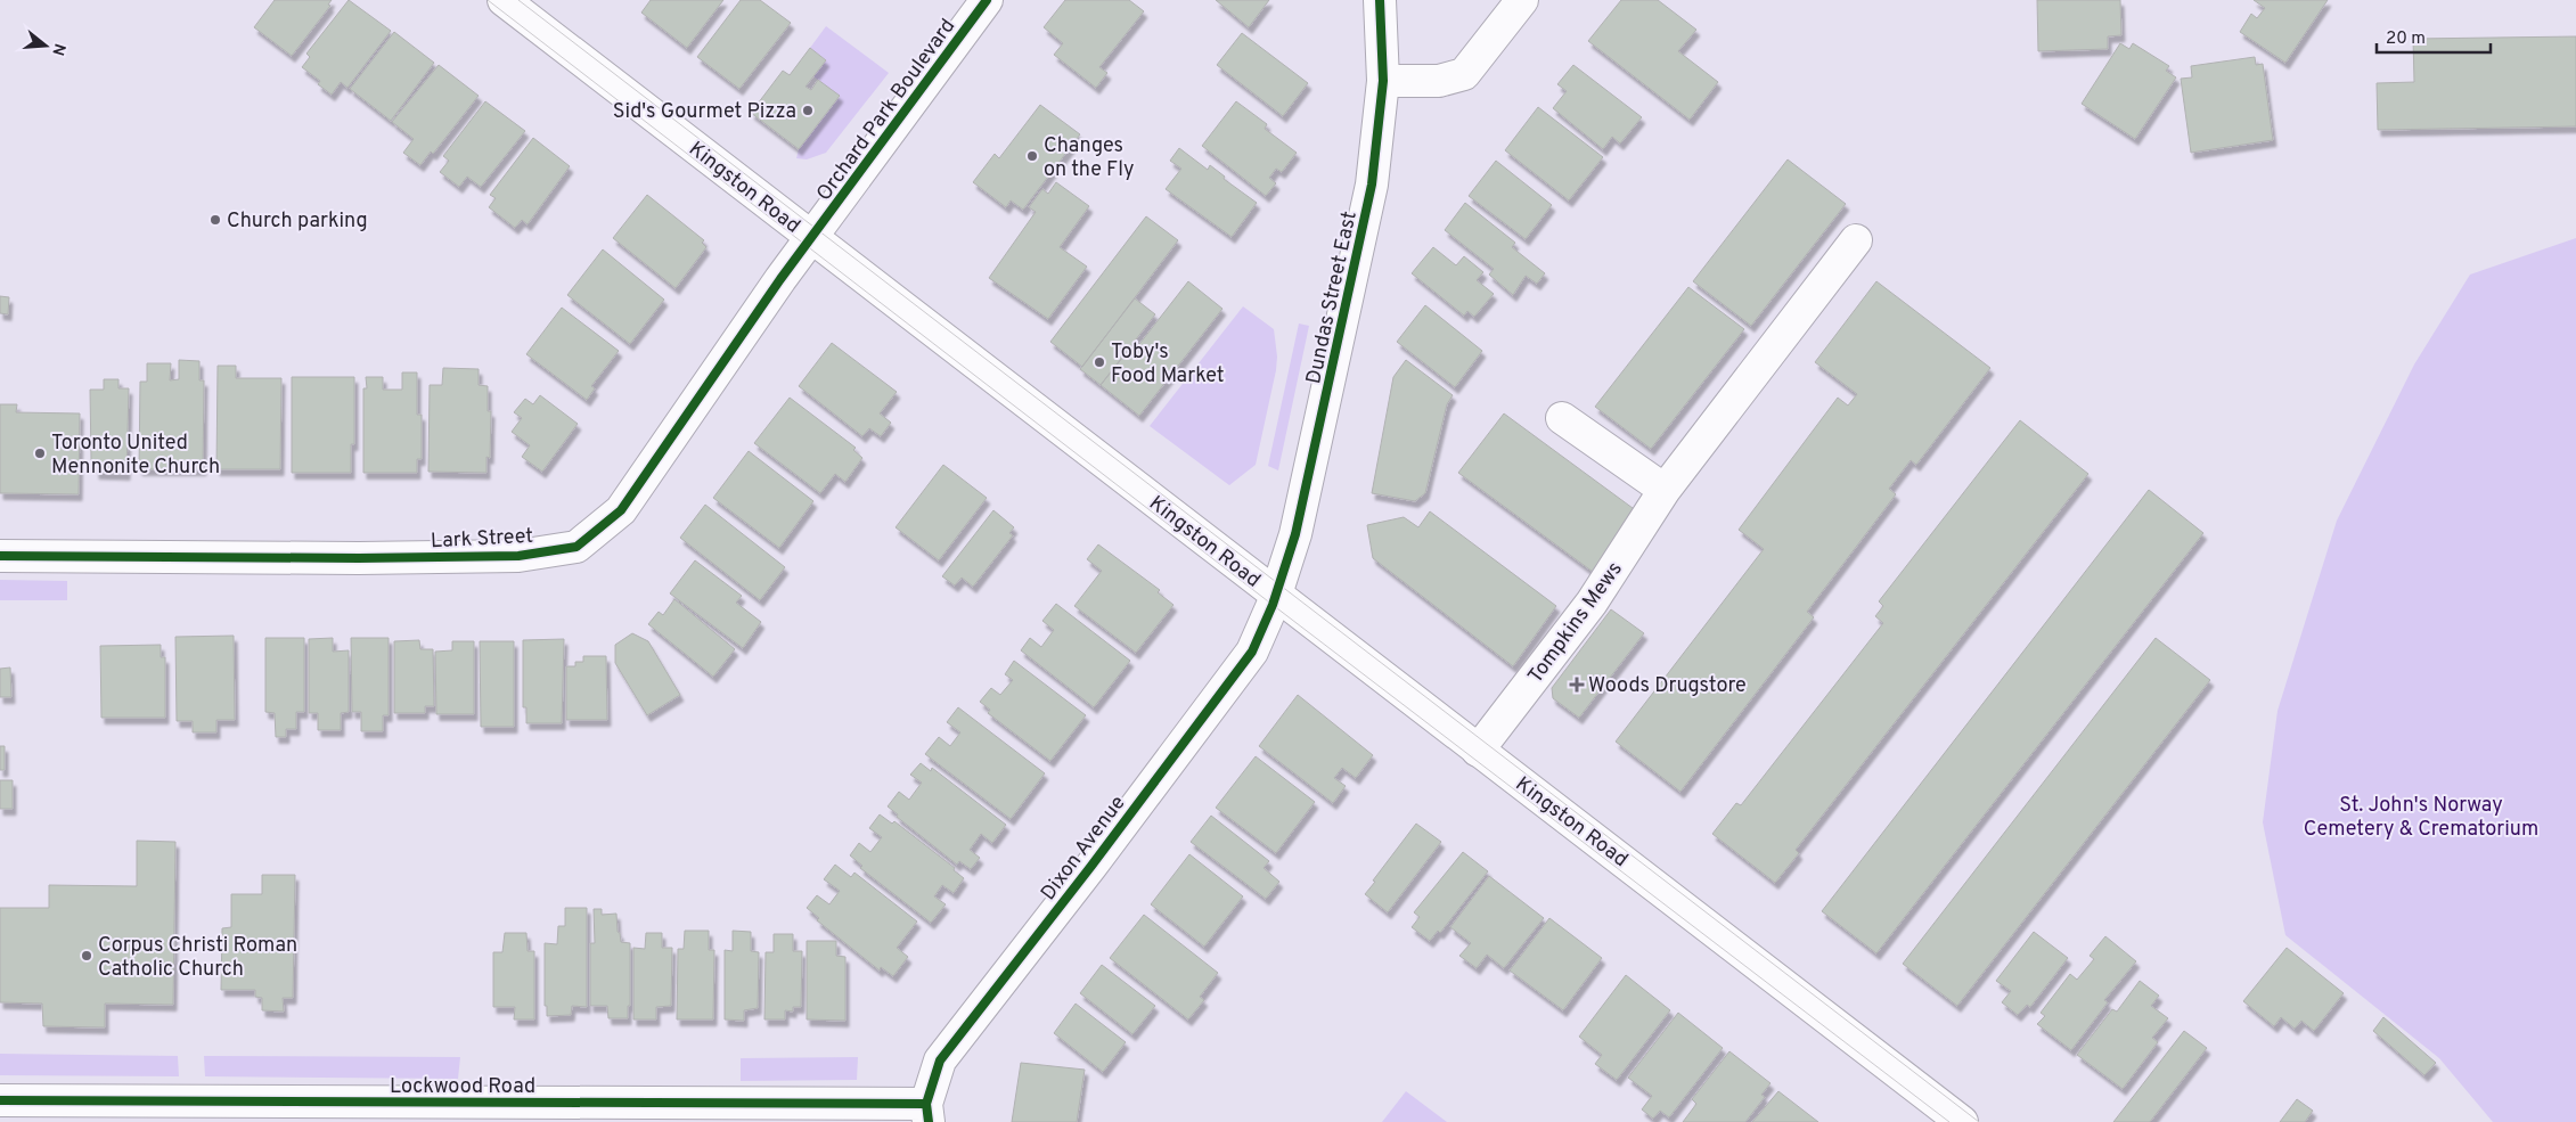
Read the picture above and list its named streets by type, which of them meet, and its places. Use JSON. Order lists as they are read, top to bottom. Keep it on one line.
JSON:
{"streets":{"street":["Orchard Park Boulevard","Kingston Road","Dundas Street East","Lark Street","Tompkins Mews","Dixon Avenue","Lockwood Road"]},"crossings":[["Orchard Park Boulevard","Kingston Road"],["Orchard Park Boulevard","Lark Street"],["Kingston Road","Dundas Street East"],["Kingston Road","Lark Street"],["Kingston Road","Tompkins Mews"],["Kingston Road","Dixon Avenue"],["Dundas Street East","Dixon Avenue"],["Dixon Avenue","Lockwood Road"]],"parks":["St. John's Norway Cemetery & Crematorium"],"places":{"other":["Sid's Gourmet Pizza","Changes on the Fly","Church parking","Toby's Food Market","Toronto United Mennonite Church","Corpus Christi Roman Catholic Church"],"health":["Woods Drugstore"]},"scale_bar":"20 m","north":"right"}
